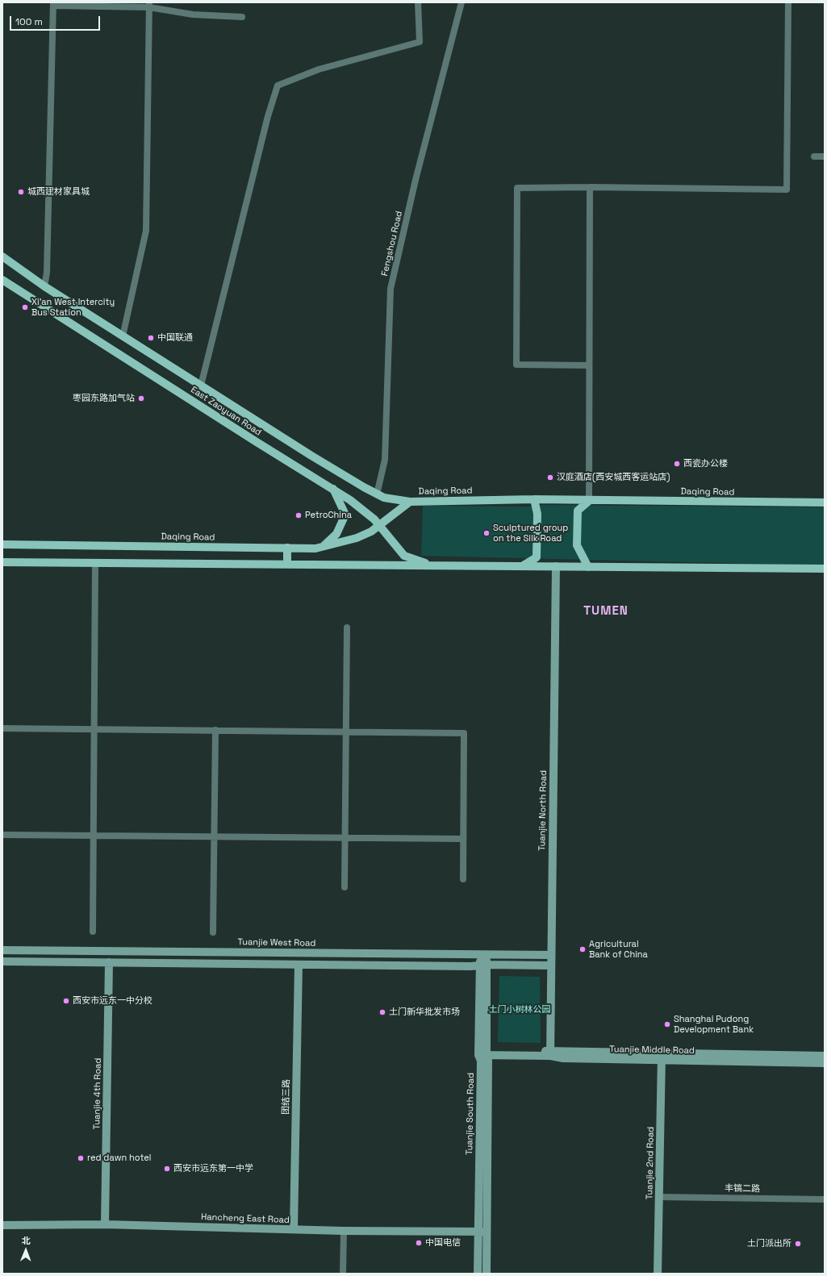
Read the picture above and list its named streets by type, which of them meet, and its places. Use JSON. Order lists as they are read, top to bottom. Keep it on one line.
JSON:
{"streets":{"main road":["East Zaoyuan Road","Daqing Road"],"street":["Fengshou Road","Tuanjie North Road","Tuanjie West Road","Tuanjie Middle Road","Tuanjie 4th Road","团结三路","Tuanjie South Road","Tuanjie 2nd Road","丰镐二路","Hancheng East Road"]},"crossings":[["Fengshou Road","East Zaoyuan Road"],["East Zaoyuan Road","Daqing Road"],["Tuanjie North Road","Tuanjie West Road"],["Tuanjie North Road","Tuanjie Middle Road"],["Tuanjie West Road","Tuanjie South Road"],["Tuanjie Middle Road","Tuanjie South Road"],["Tuanjie Middle Road","Tuanjie 2nd Road"],["Tuanjie 4th Road","Hancheng East Road"],["团结三路","Hancheng East Road"],["Tuanjie South Road","Hancheng East Road"],["Tuanjie 2nd Road","丰镐二路"]],"districts":["TUMEN"],"parks":["土门小树林公园"],"places":["城西建材家具城","Xi'an West Intercity Bus Station","中国联通","枣园东路加气站","西瓷办公楼","汉庭酒店(西安城西客运站店)","PetroChina","Sculptured group on the Silk Road","Agricultural Bank of China","西安市远东一中分校","土门新华批发市场","Shanghai Pudong Development Bank","red dawn hotel","西安市远东第一中学","中国电信","土门派出所"],"scale_bar":"100 m","north":"top"}
